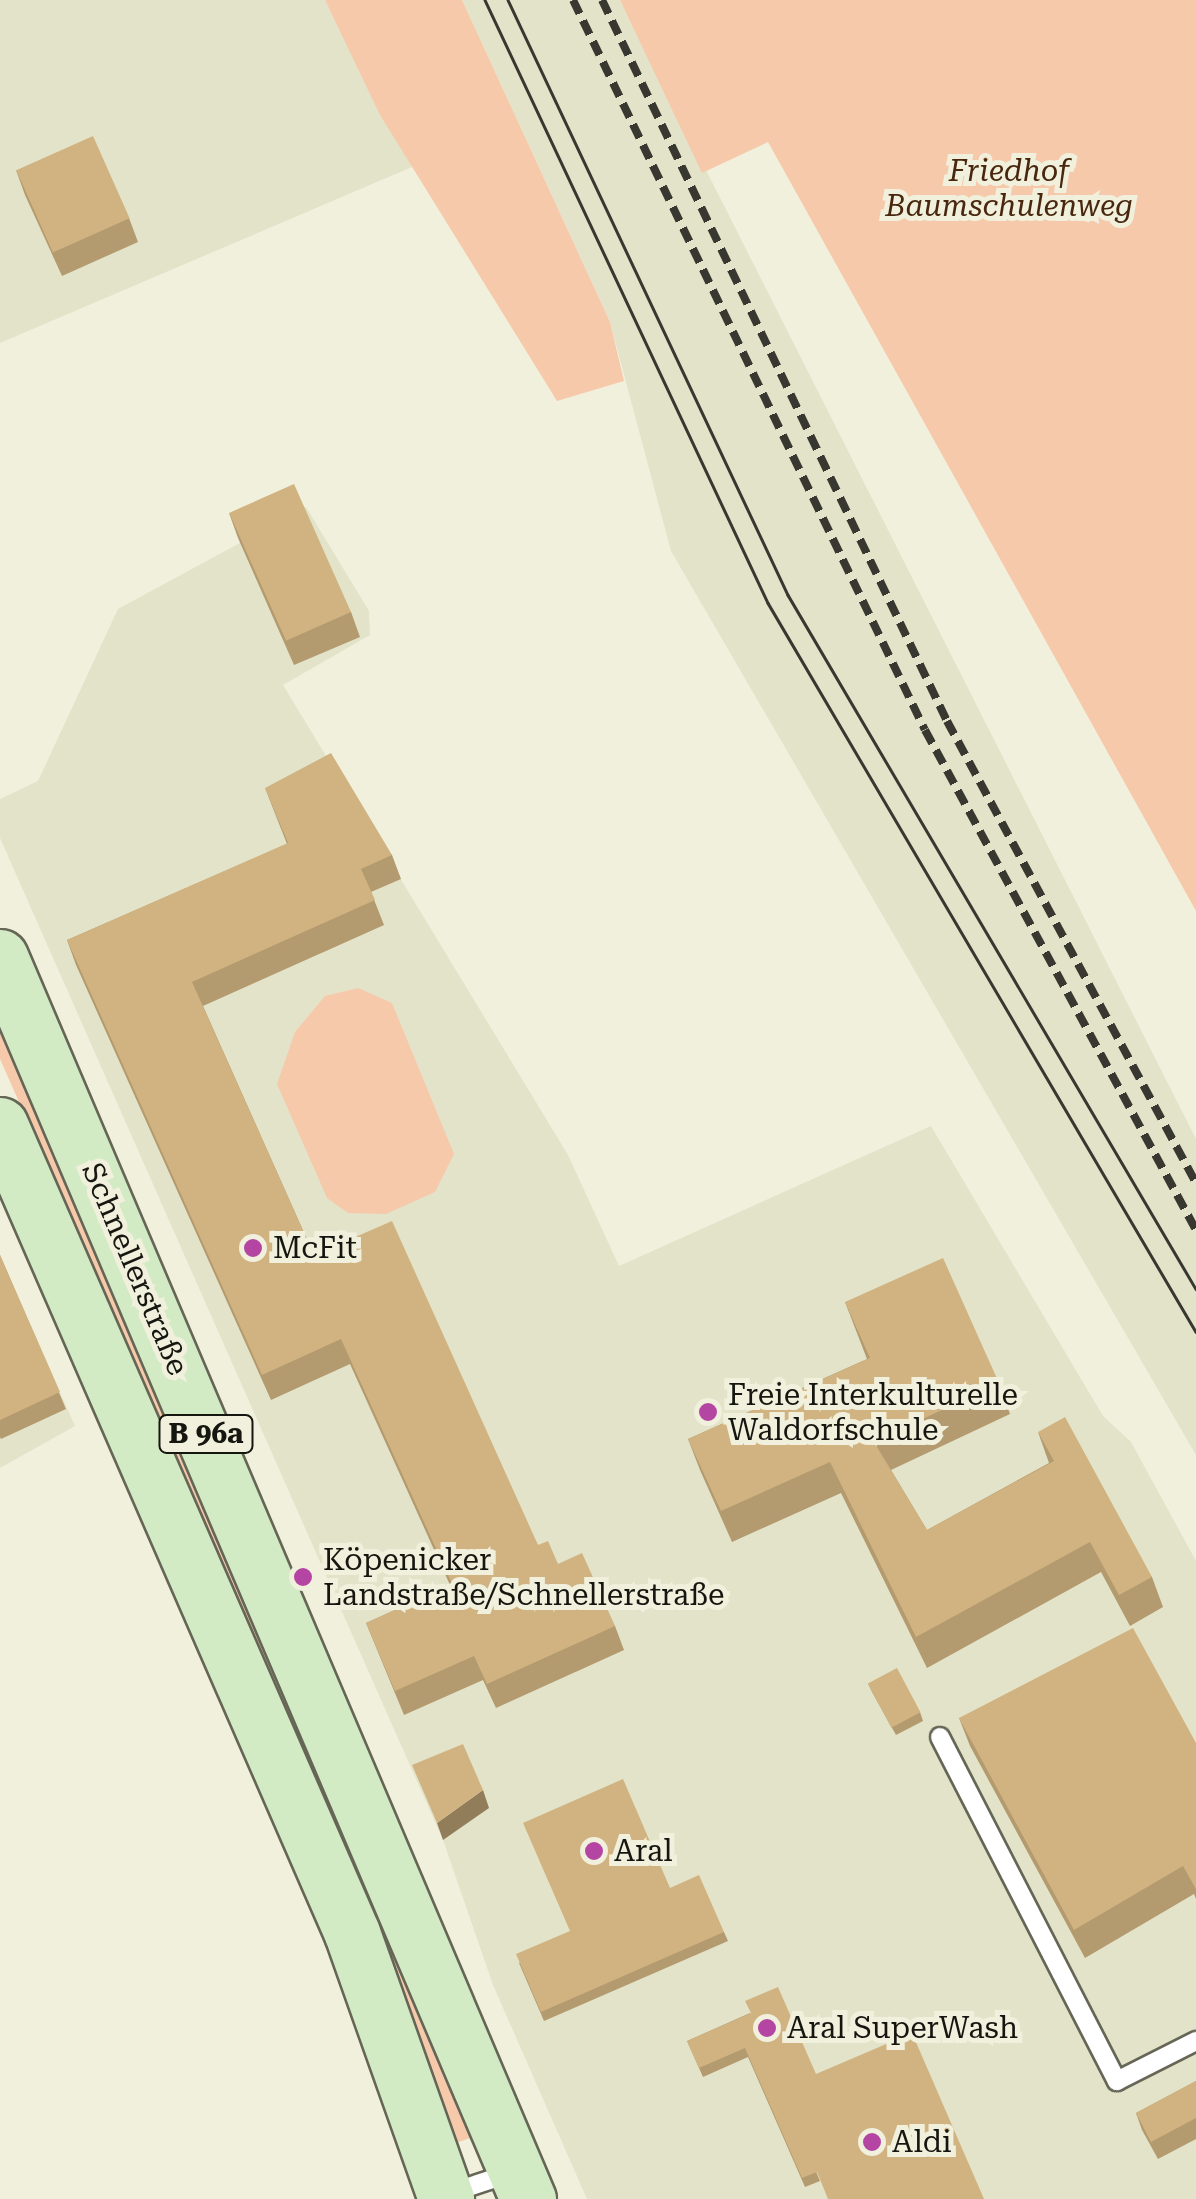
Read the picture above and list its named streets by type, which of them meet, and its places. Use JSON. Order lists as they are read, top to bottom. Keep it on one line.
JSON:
{"streets":{"main road":["Schnellerstraße","B 96a"]},"parks":["Friedhof Baumschulenweg"],"places":["McFit","Freie Interkulturelle Waldorfschule","Köpenicker Landstraße/Schnellerstraße","Aral","Aral SuperWash","Aldi"]}
